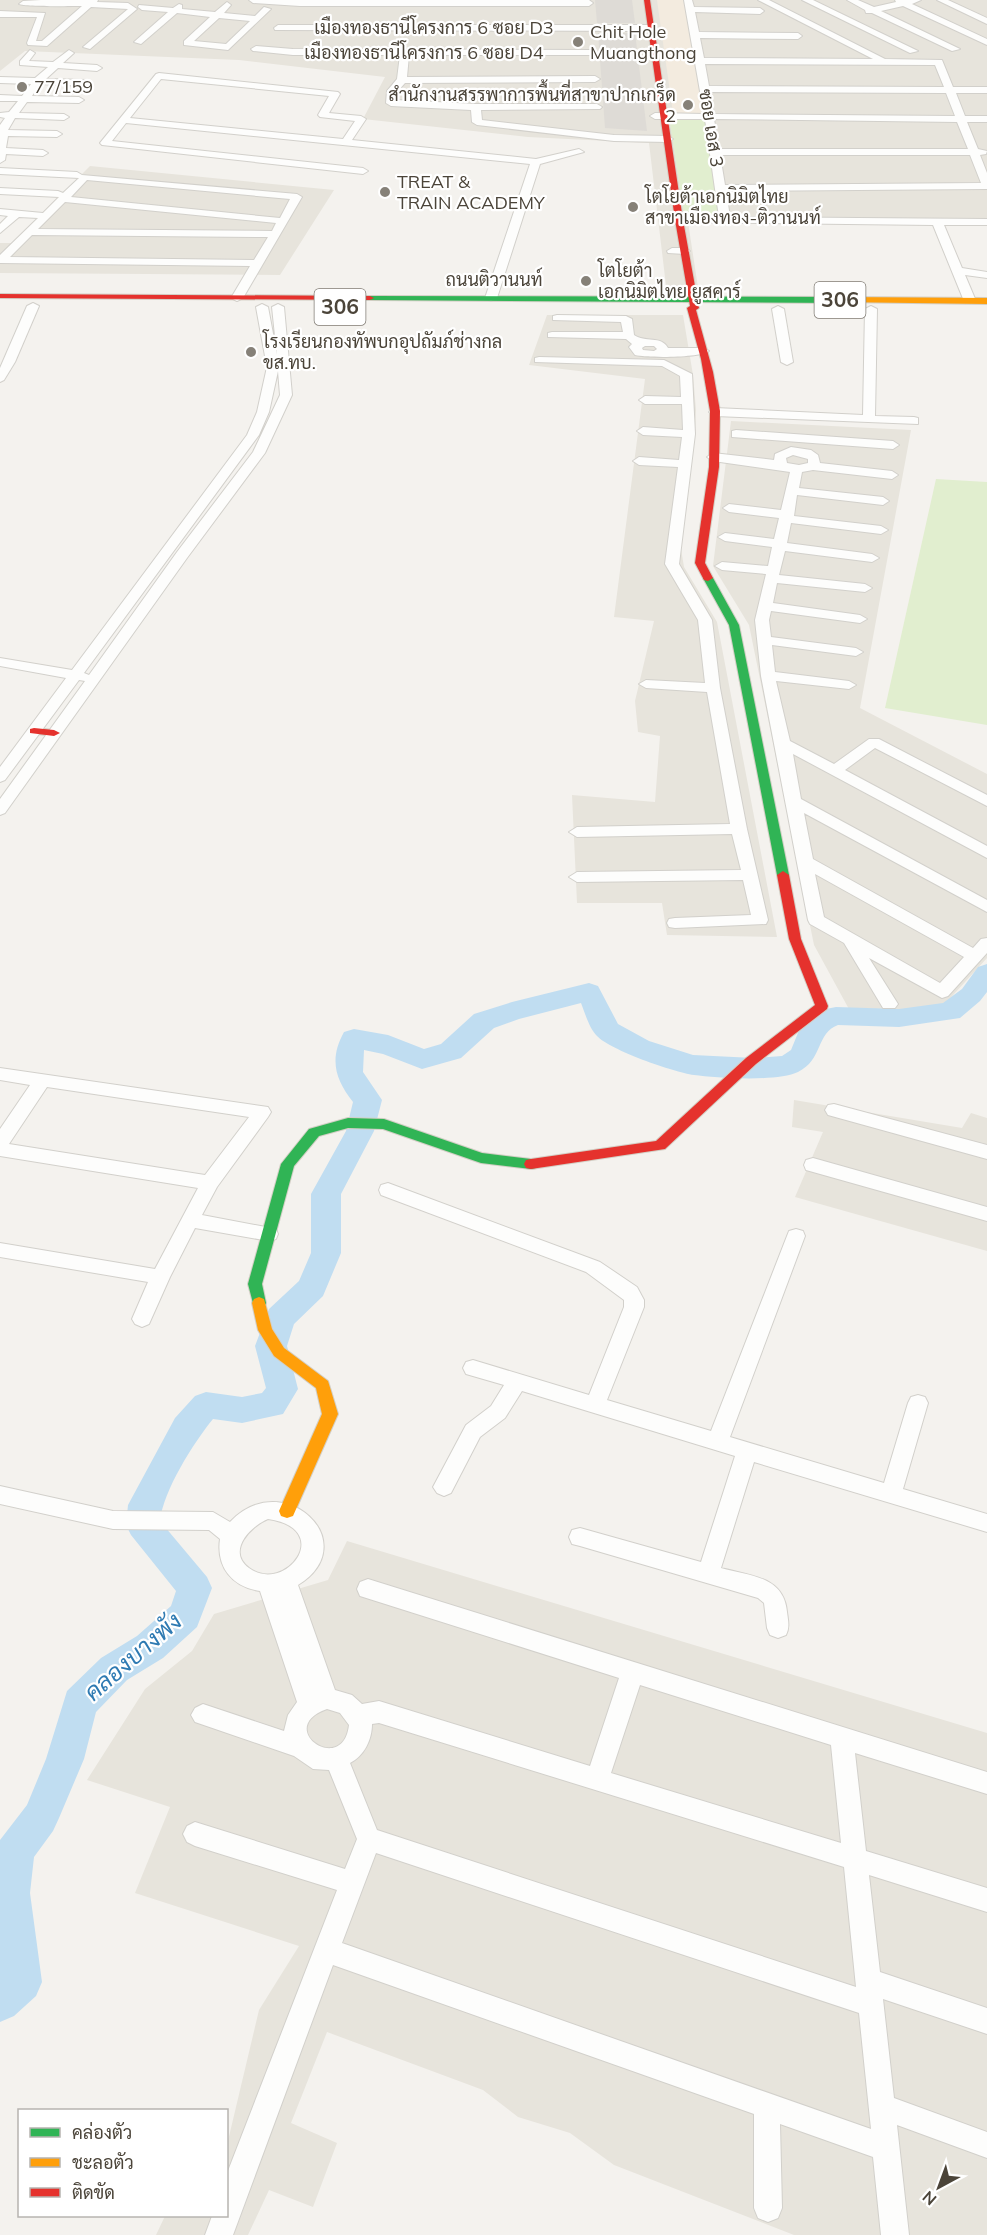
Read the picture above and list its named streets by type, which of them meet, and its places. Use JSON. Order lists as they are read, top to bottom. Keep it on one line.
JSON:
{"streets":{"street":["เมืองทองธานีโครงการ 6 ซอย D3","เมืองทองธานีโครงการ 6 ซอย D4","ซอย เอส 3","ถนนติวานนท์","306"]},"crossings":[["เมืองทองธานีโครงการ 6 ซอย D3","เมืองทองธานีโครงการ 6 ซอย D4"]],"water":["คลองบางพัง"],"places":["Chit Hole Muangthong","77/159","สำนักงานสรรพาการพื้นที่สาขาปากเกร็ด 2","TREAT & TRAIN ACADEMY","โตโยต้าเอกนิมิตไทย สาขาเมืองทอง-ติวานนท์","โตโยต้า เอกนิมิตไทย ยูสคาร์","โรงเรียนกองทัพบกอุปถัมภ์ช่างกล ขส.ทบ."],"legend":["คล่องตัว","ชะลอตัว","ติดขัด"],"north":"bottom left"}
